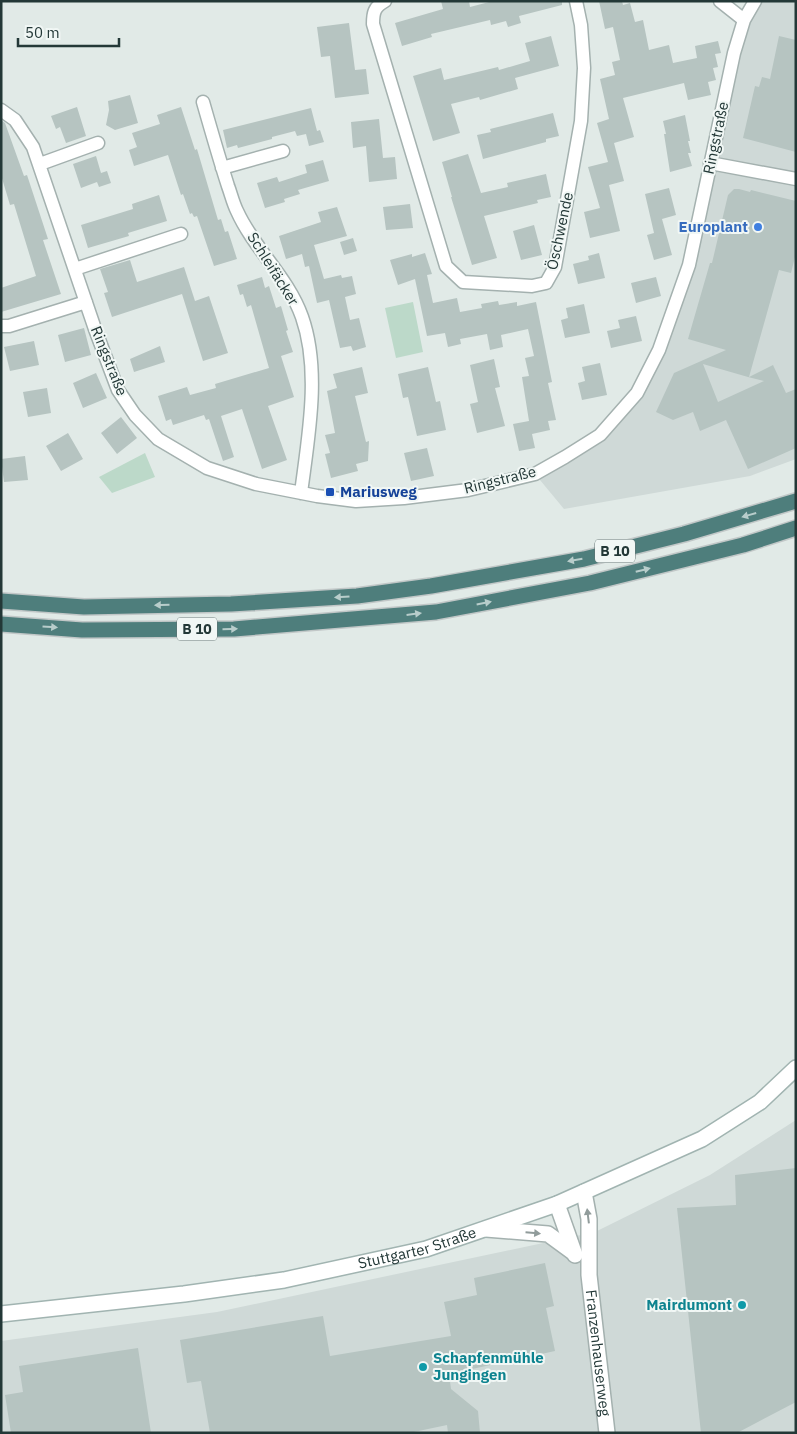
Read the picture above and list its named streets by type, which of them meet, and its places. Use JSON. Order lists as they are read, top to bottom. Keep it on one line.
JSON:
{"streets":{"highway":["B 10"],"main road":["Stuttgarter Straße","Franzenhauserweg"],"street":["Ringstraße","Öschwende","Schleifäcker"]},"crossings":[["Ringstraße","Schleifäcker"],["Stuttgarter Straße","Franzenhauserweg"]],"places":{"other":["Europlant","Mairdumont","Schapfenmühle Jungingen"],"transit":["Mariusweg"]},"scale_bar":"50 m"}
